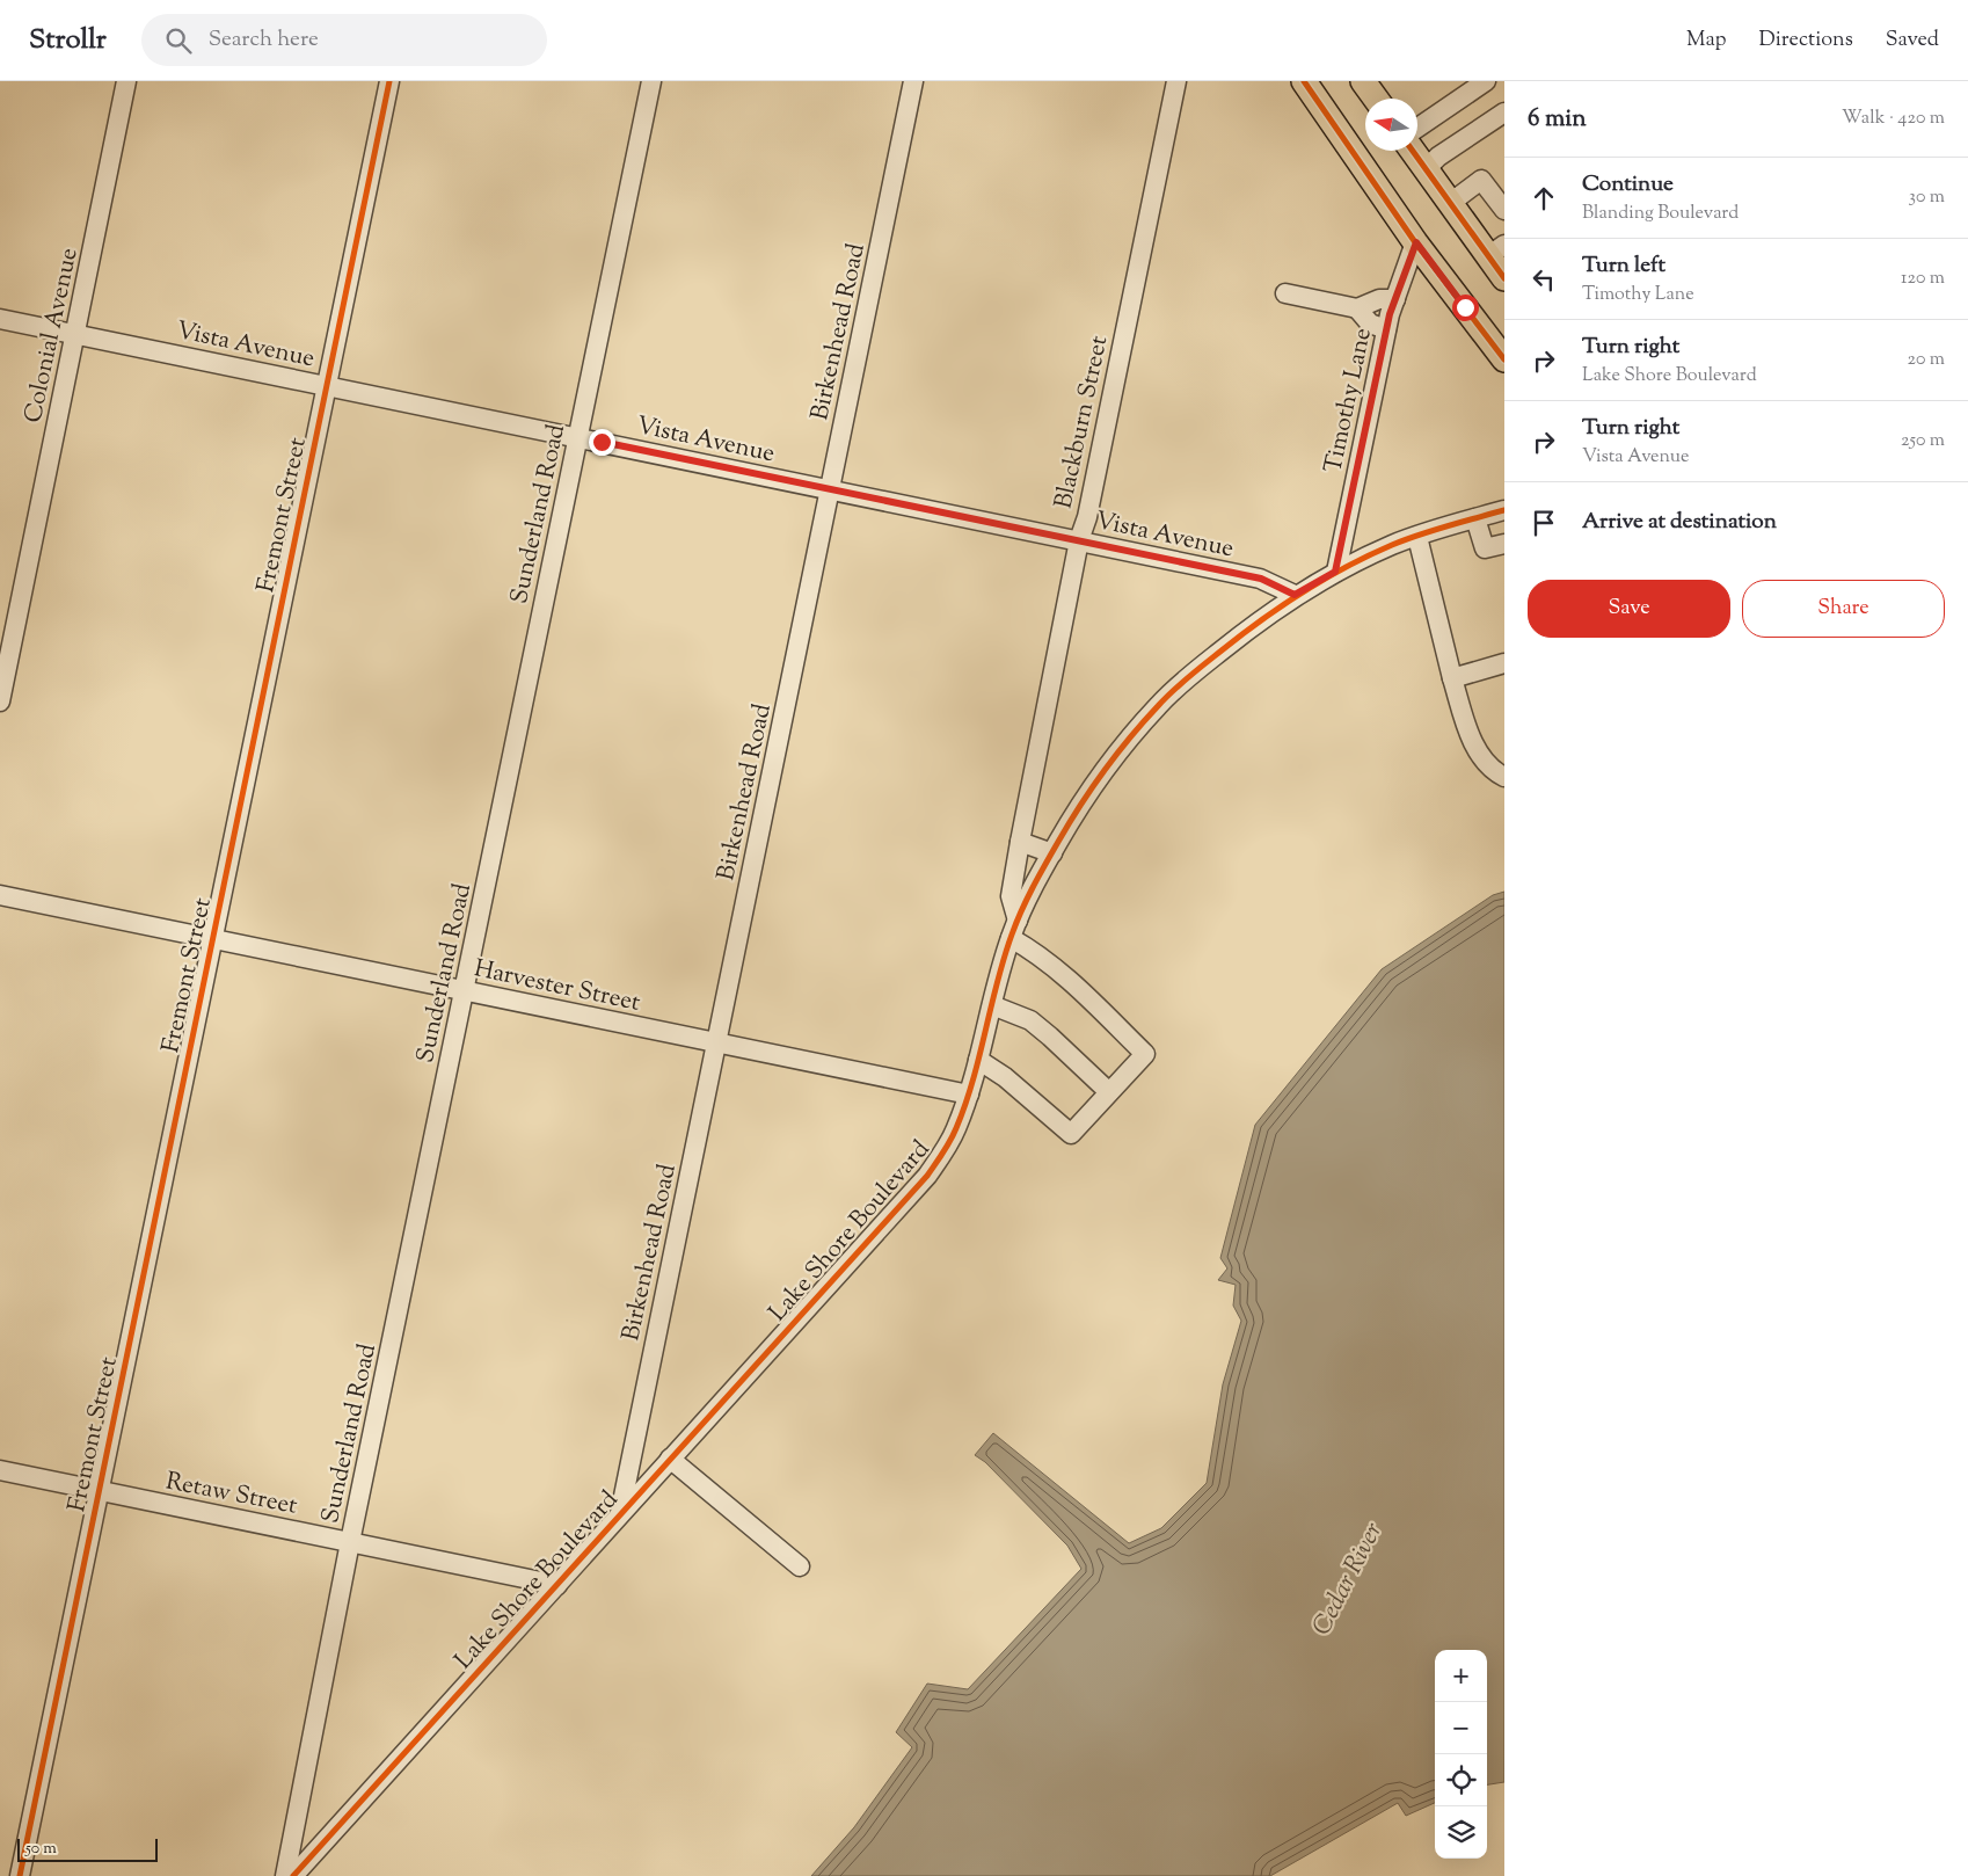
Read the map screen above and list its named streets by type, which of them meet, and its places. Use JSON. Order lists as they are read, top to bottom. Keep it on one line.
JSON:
{"streets":{"street":["Birkenhead Road","Colonial Avenue","Vista Avenue","Timothy Lane","Blackburn Street","Sunderland Road","Fremont Street","Harvester Street","Lake Shore Boulevard","Retaw Street"]},"crossings":[["Birkenhead Road","Vista Avenue"],["Birkenhead Road","Harvester Street"],["Birkenhead Road","Lake Shore Boulevard"],["Colonial Avenue","Vista Avenue"],["Vista Avenue","Blackburn Street"],["Vista Avenue","Sunderland Road"],["Vista Avenue","Fremont Street"],["Vista Avenue","Lake Shore Boulevard"],["Timothy Lane","Lake Shore Boulevard"],["Blackburn Street","Lake Shore Boulevard"],["Sunderland Road","Harvester Street"],["Sunderland Road","Retaw Street"],["Fremont Street","Harvester Street"],["Fremont Street","Retaw Street"],["Harvester Street","Lake Shore Boulevard"],["Lake Shore Boulevard","Retaw Street"]],"water":["Cedar River"],"scale_bar":"50 m","north":"left","page":{"header":"Strollr","search":"Search here","nav":["Map","Directions","Saved"],"heading":["6 min","Walk · 420 m"],"list":[["Continue","Blanding Boulevard","30 m"],["Turn left","Timothy Lane","120 m"],["Turn right","Lake Shore Boulevard","20 m"],["Turn right","Vista Avenue","250 m"],"Arrive at destination"],"buttons":["Save","Share"],"map_buttons":["+","−"],"scale":"50 m"}}
